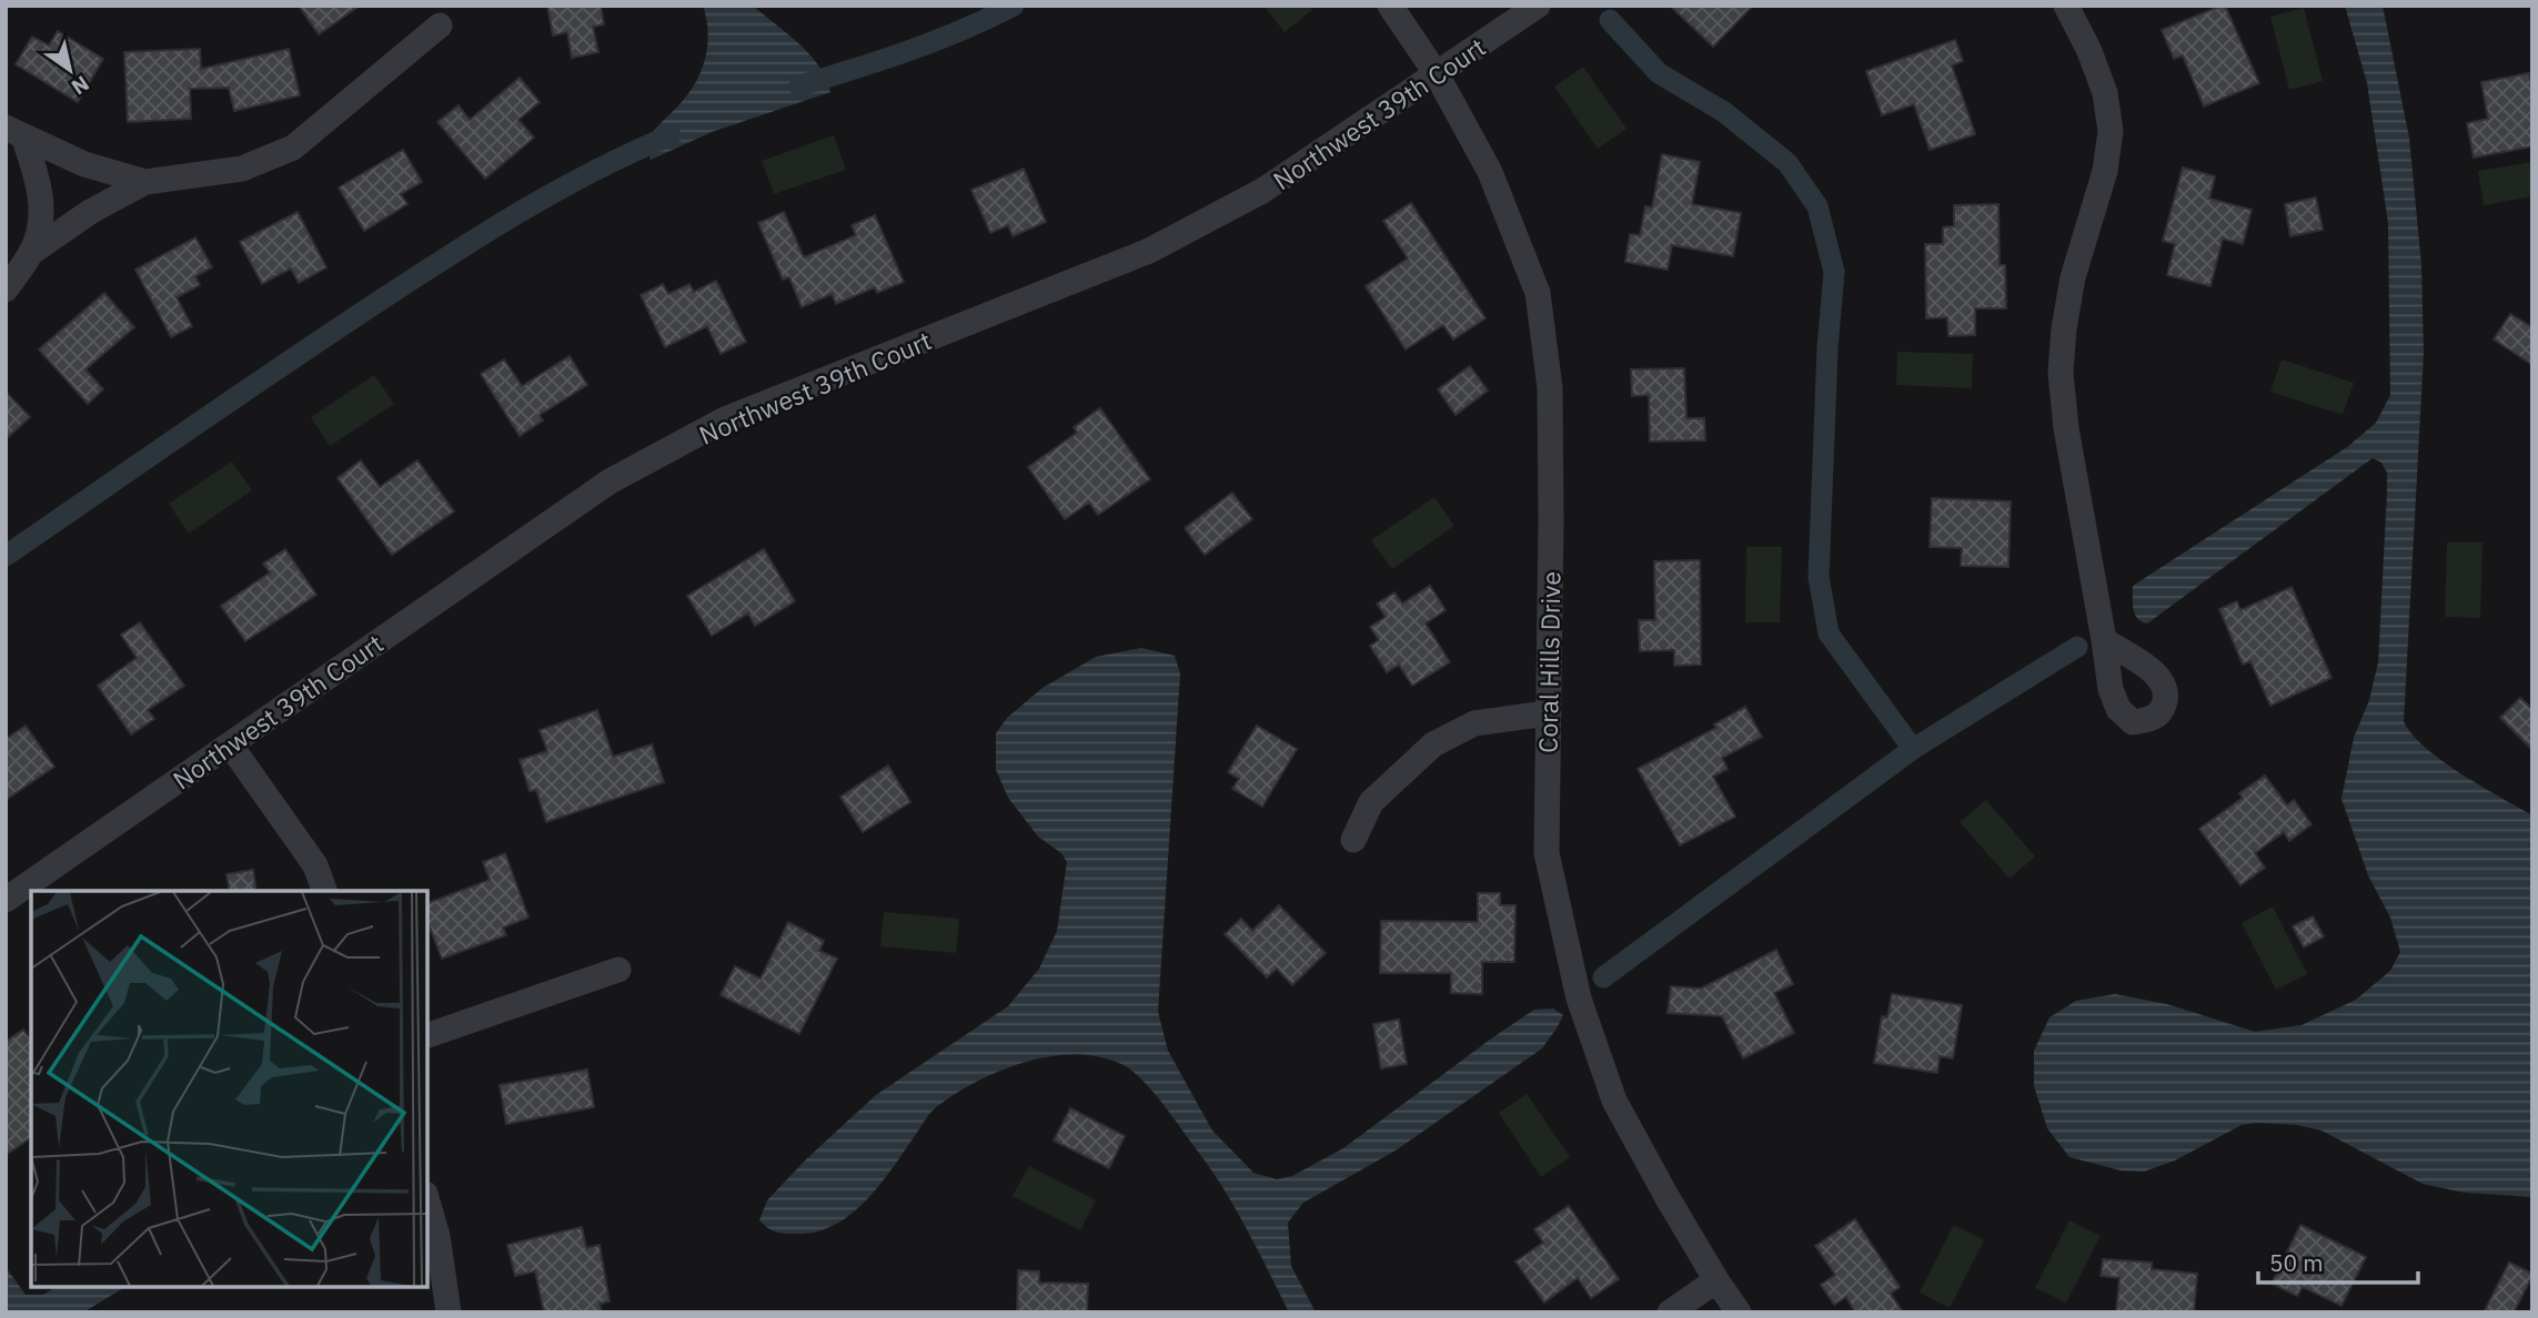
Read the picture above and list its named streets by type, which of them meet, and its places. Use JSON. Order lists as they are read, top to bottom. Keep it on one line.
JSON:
{"streets":{"street":["Northwest 39th Court","Coral Hills Drive"]},"crossings":[["Northwest 39th Court","Coral Hills Drive"]],"scale_bar":"50 m","north":"bottom right"}
